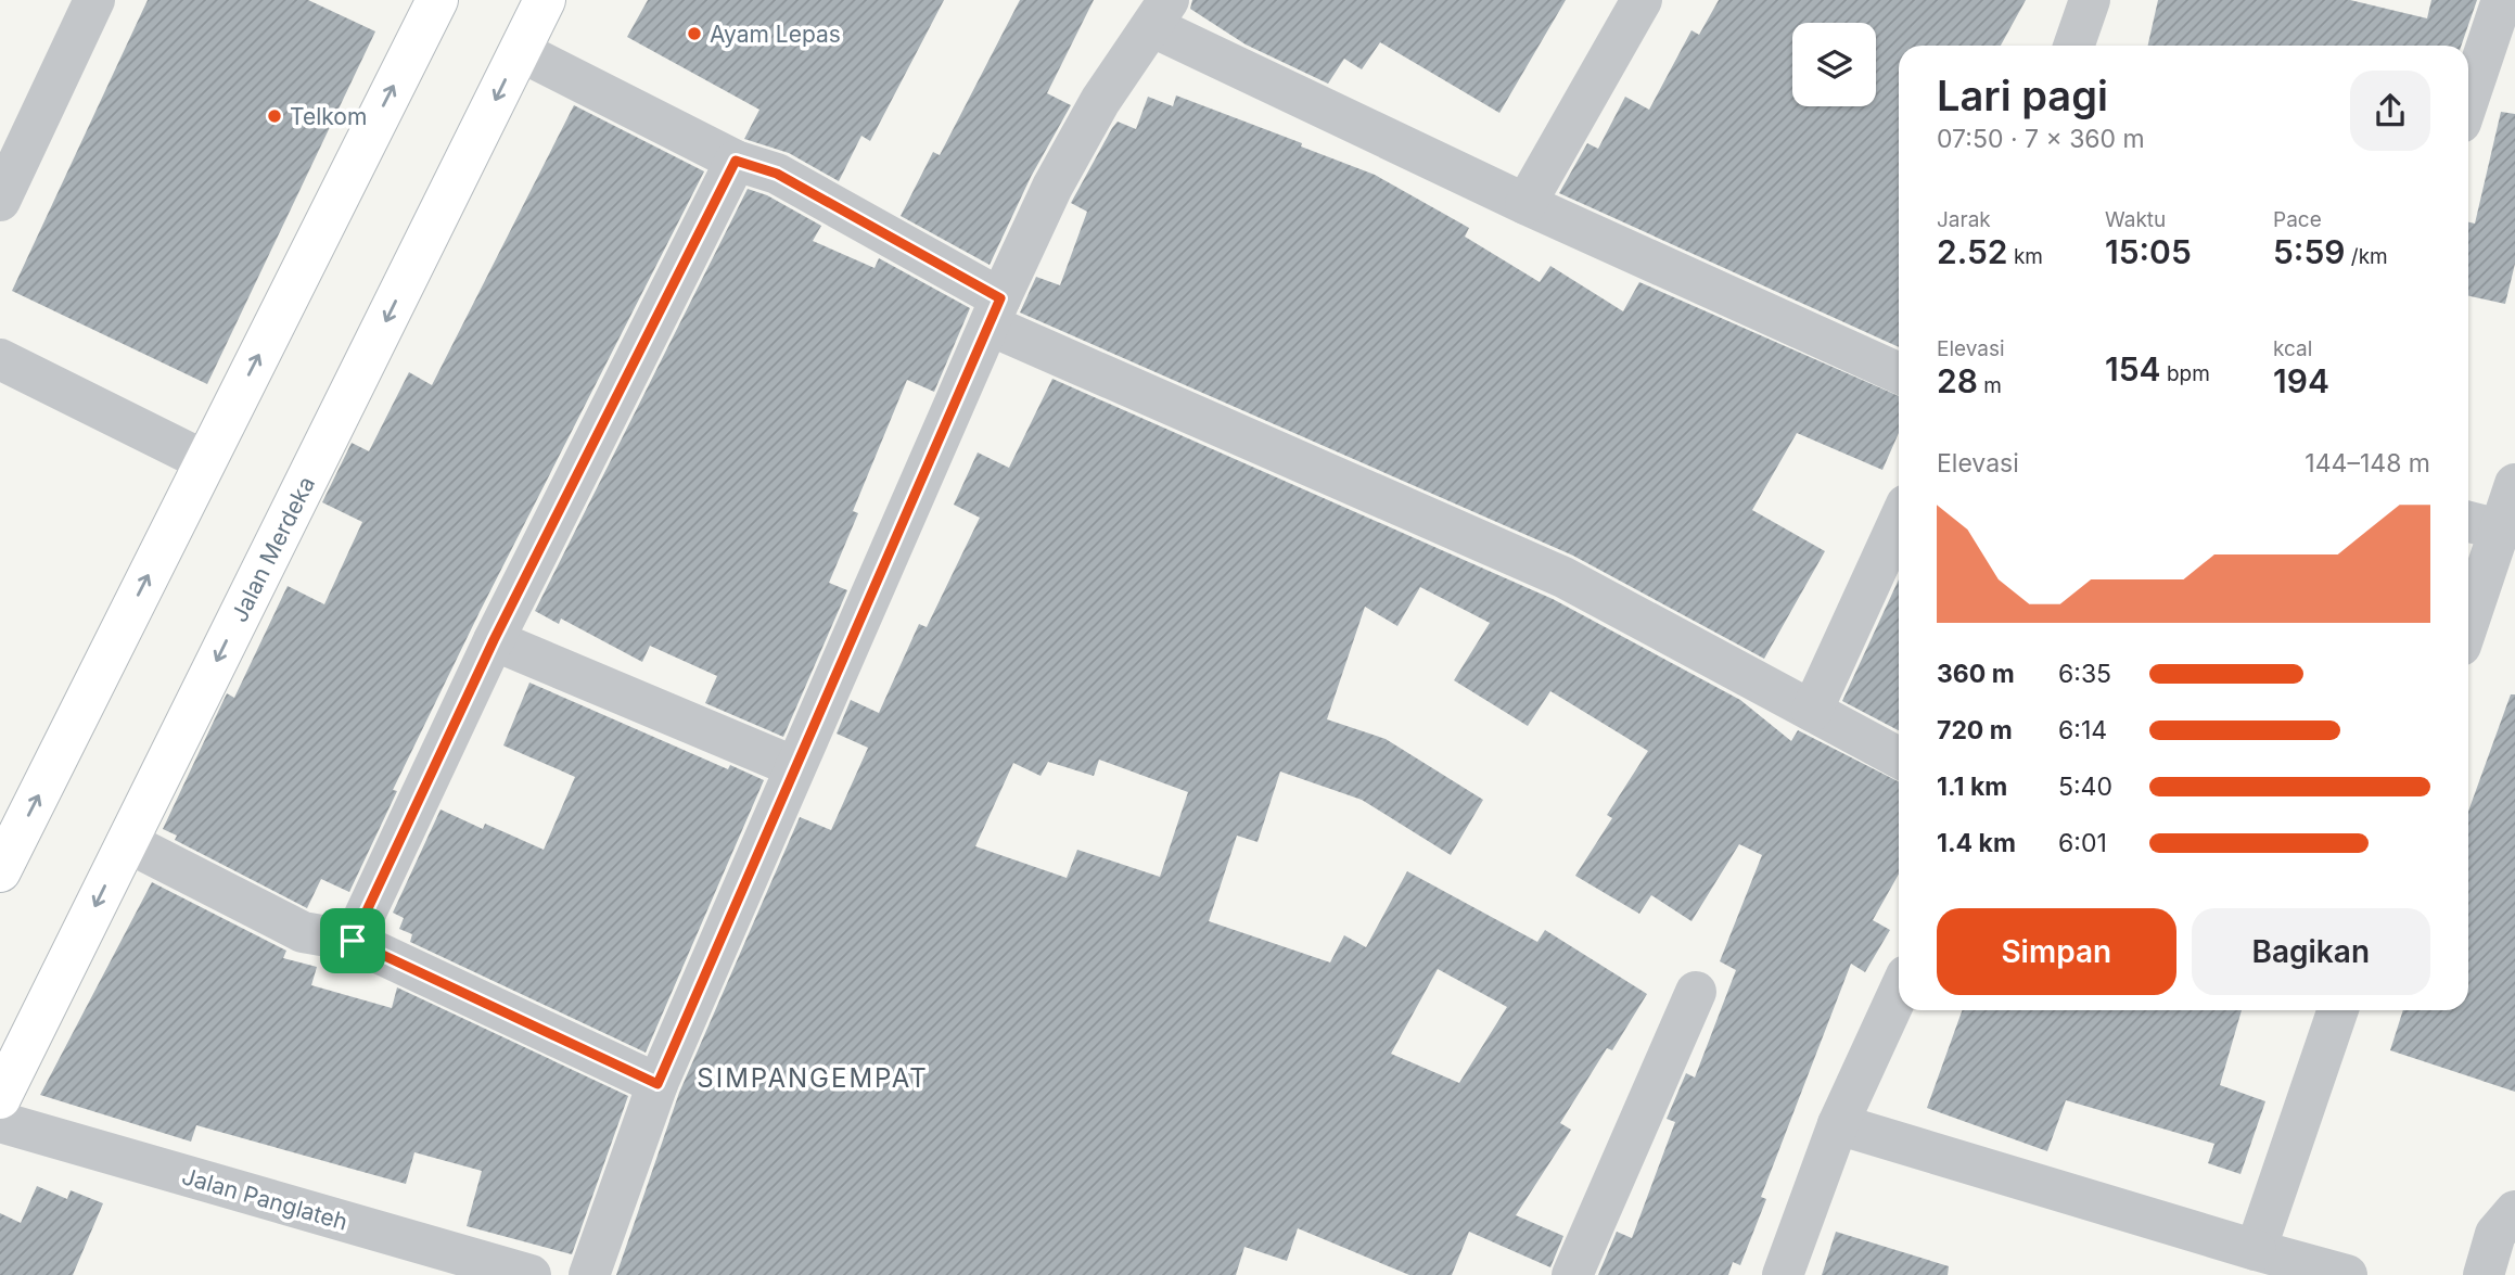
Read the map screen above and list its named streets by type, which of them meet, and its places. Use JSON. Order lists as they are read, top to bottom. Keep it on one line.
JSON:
{"streets":{"main road":["Jalan Merdeka"],"street":["Jalan Panglateh"]},"districts":["SIMPANGEMPAT"],"places":["Ayam Lepas","Telkom"],"page":{"heading":["Lari pagi","07:50 · 7 × 360 m"],"stats":[["Jarak","2.52 km"],["Waktu","15:05"],["Pace","5:59 /km"],["Elevasi","28 m"],["154 bpm"],["kcal","194"]],"chart":["Elevasi","144–148 m"],"list":[{"name":"360 m","note":"6:35"},{"name":"720 m","note":"6:14"},{"name":"1.1 km","note":"5:40"},{"name":"1.4 km","note":"6:01"}],"buttons":["Simpan","Bagikan"]}}
